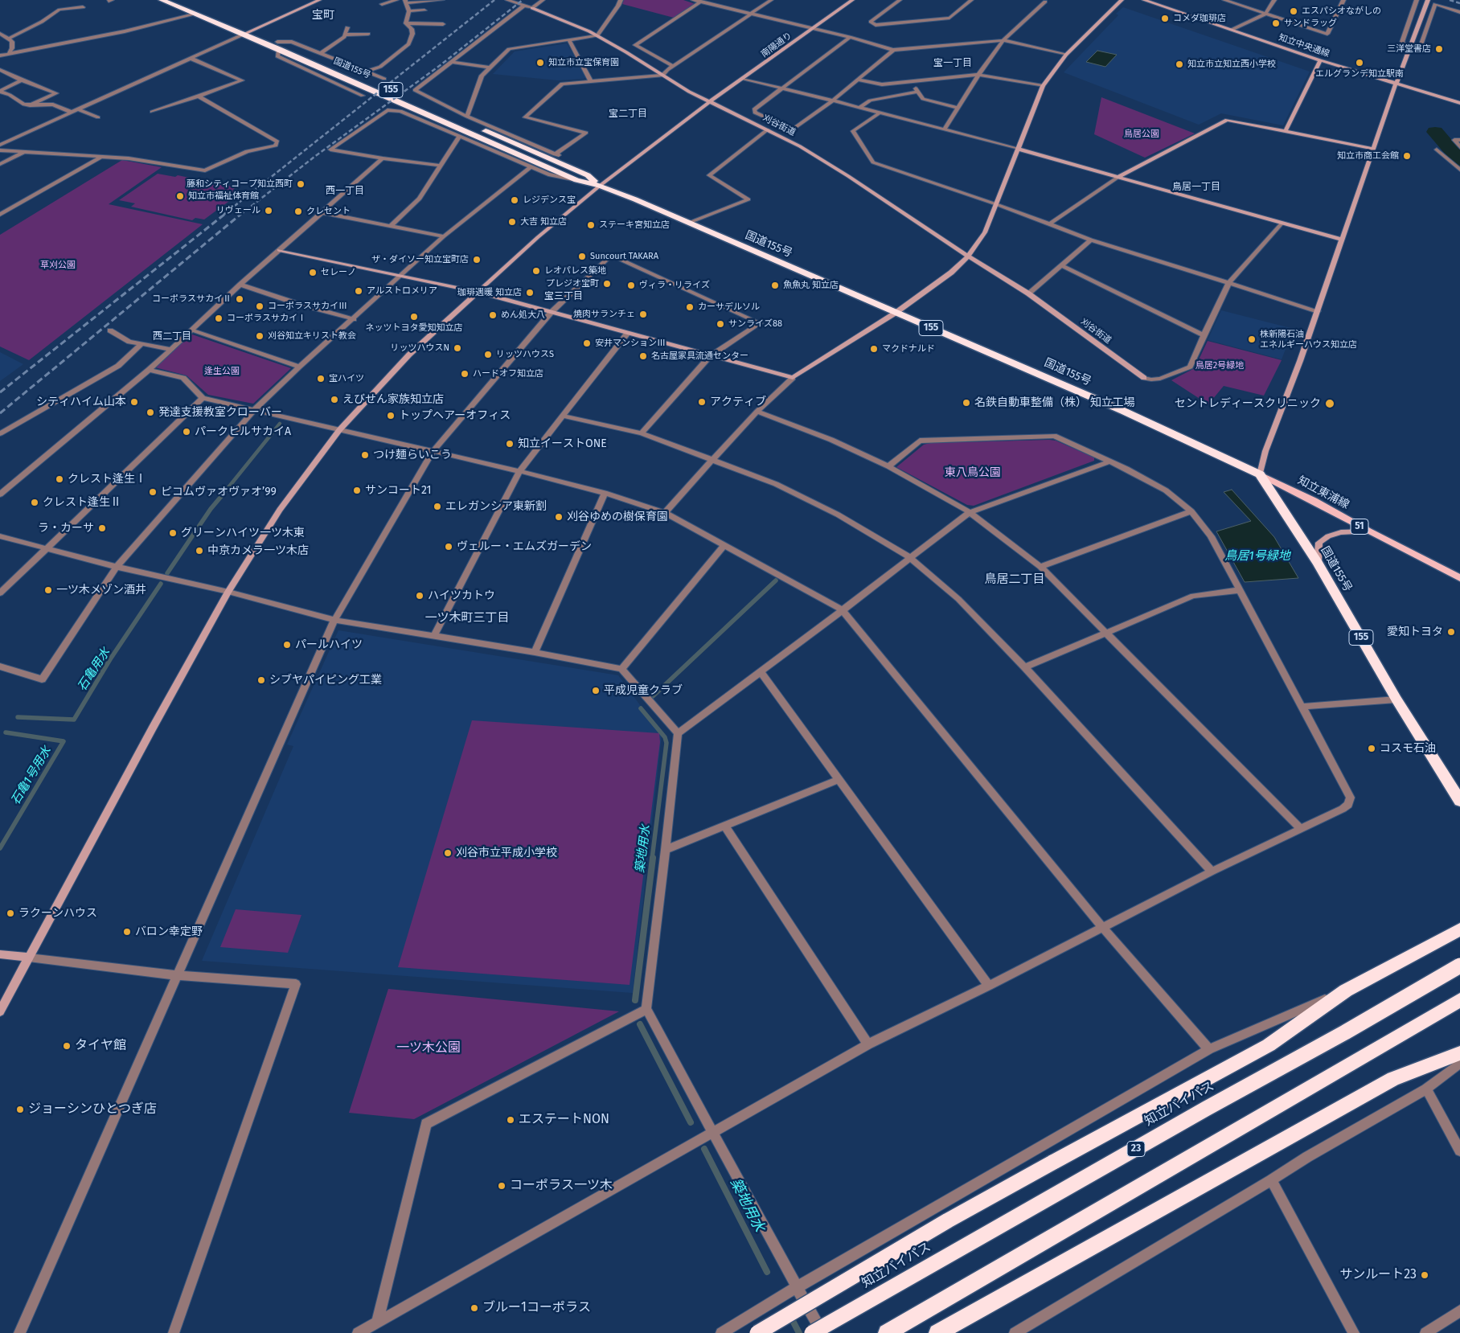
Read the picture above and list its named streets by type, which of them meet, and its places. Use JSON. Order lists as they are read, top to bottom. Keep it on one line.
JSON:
{"streets":{"highway":["国道155号","155","知立バイパス","23"],"main road":["知立東浦線","51"],"street":["南陽通り","知立中央通線","刈谷街道"]},"crossings":[["南陽通り","国道155号"],["南陽通り","刈谷街道"],["国道155号","知立東浦線"]],"districts":["宝町","宝一丁目","宝二丁目","鳥居一丁目","西一丁目","宝三丁目","西二丁目","鳥居二丁目","一ツ木町三丁目"],"water":["鳥居1号緑地","石亀用水","石亀1号用水","築地用水"],"parks":["鳥居公園","草刈公園","鳥居2号緑地","逢生公園","東八鳥公園","一ツ木公園"],"places":["エスパシオながしの","コメダ珈琲店","サンドラッグ","三洋堂書店","知立市立宝保育園","エルグランデ知立駅南","知立市立知立西小学校","知立市商工会館","藤和シティコープ知立西町","知立市福祉体育館","レジデンス宝","リヴェール","クレセント","大吉 知立店","ステーキ宮知立店","Suncourt TAKARA","ザ・ダイソー知立宝町店","レオパレス築地","セレーノ","プレジオ宝町","ヴィラ・リライズ","魚魚丸 知立店","アルストロメリア","珈琲遇暖 知立店","コーポラスサカイⅡ","コーポラスサカイⅢ","カーサデルソル","焼肉サランチェ","めん処大八","ネッツトヨタ愛知知立店","コーポラスサカイⅠ","サンライズ88","刈谷知立キリスト教会","株新陽石油 エネルギーハウス知立店","安井マンションⅢ","リッツハウスN","マクドナルド","リッツハウスS","名古屋家具流通センター","ハードオフ知立店","宝ハイツ","えびせん家族知立店","シティハイム山本","アクティブ","名鉄自動車整備（株） 知立工場","セントレディースクリニック","発達支援教室クローバー","トップヘアーオフィス","パークヒルサカイA","知立イーストONE","つけ麺らいこう","クレスト逢生Ⅰ","サンコート21","ピコムヴァオヴァオ’99","クレスト逢生Ⅱ","エレガンシア東新割","刈谷ゆめの樹保育園","ラ・カーサ","グリーンハイツ一ツ木東","ヴェルー・エムズガーデン","中京カメラ一ツ木店","一ツ木メゾン酒井","ハイツカトウ","愛知トヨタ","パールハイツ","シブヤパイピング工業","平成児童クラブ","コスモ石油","刈谷市立平成小学校","ラクーンハウス","バロン幸定野","タイヤ館","ジョーシンひとつぎ店","エステートNON","コーポラス一ツ木","サンルート23","ブルー1コーポラス"]}
